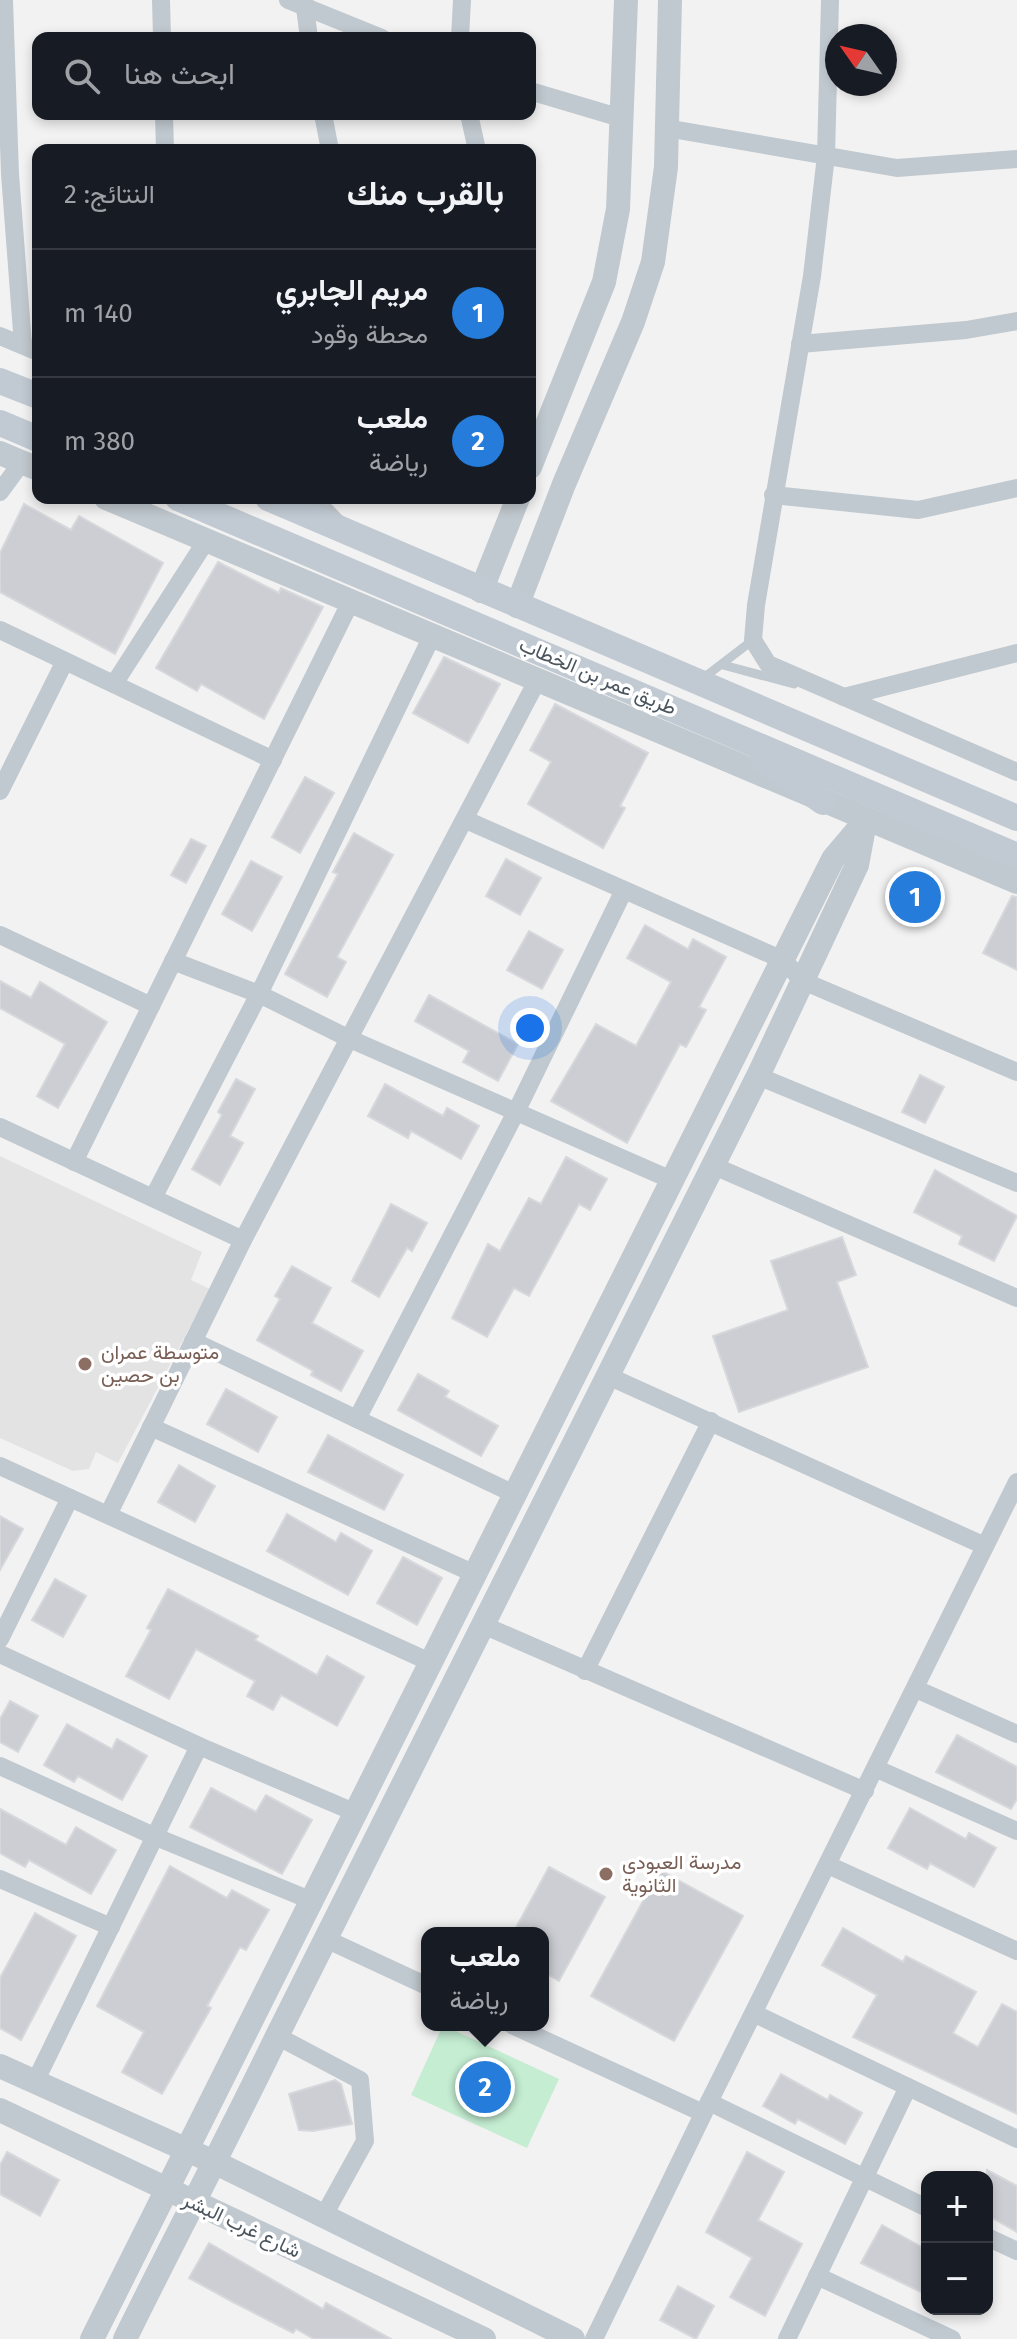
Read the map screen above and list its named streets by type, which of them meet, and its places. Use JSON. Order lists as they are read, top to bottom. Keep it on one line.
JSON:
{"streets":{"main road":["طريق عمر بن الخطاب"],"street":["شارع غرب البشر"]},"places":["متوسطة عمران بن حصين","مدرسة العبودي الثانوية"],"north":"top left","page":{"search":"ابحث هنا","heading":["بالقرب منك","النتائج: 2"],"list":[{"mark":"1","name":"مريم الجابري","note":"محطة وقود","value":"140 m"},{"mark":"2","name":"ملعب","note":"رياضة","value":"380 m"}],"pins":["1","2"],"popup":["ملعب","رياضة"],"map_buttons":["+","−"]}}
